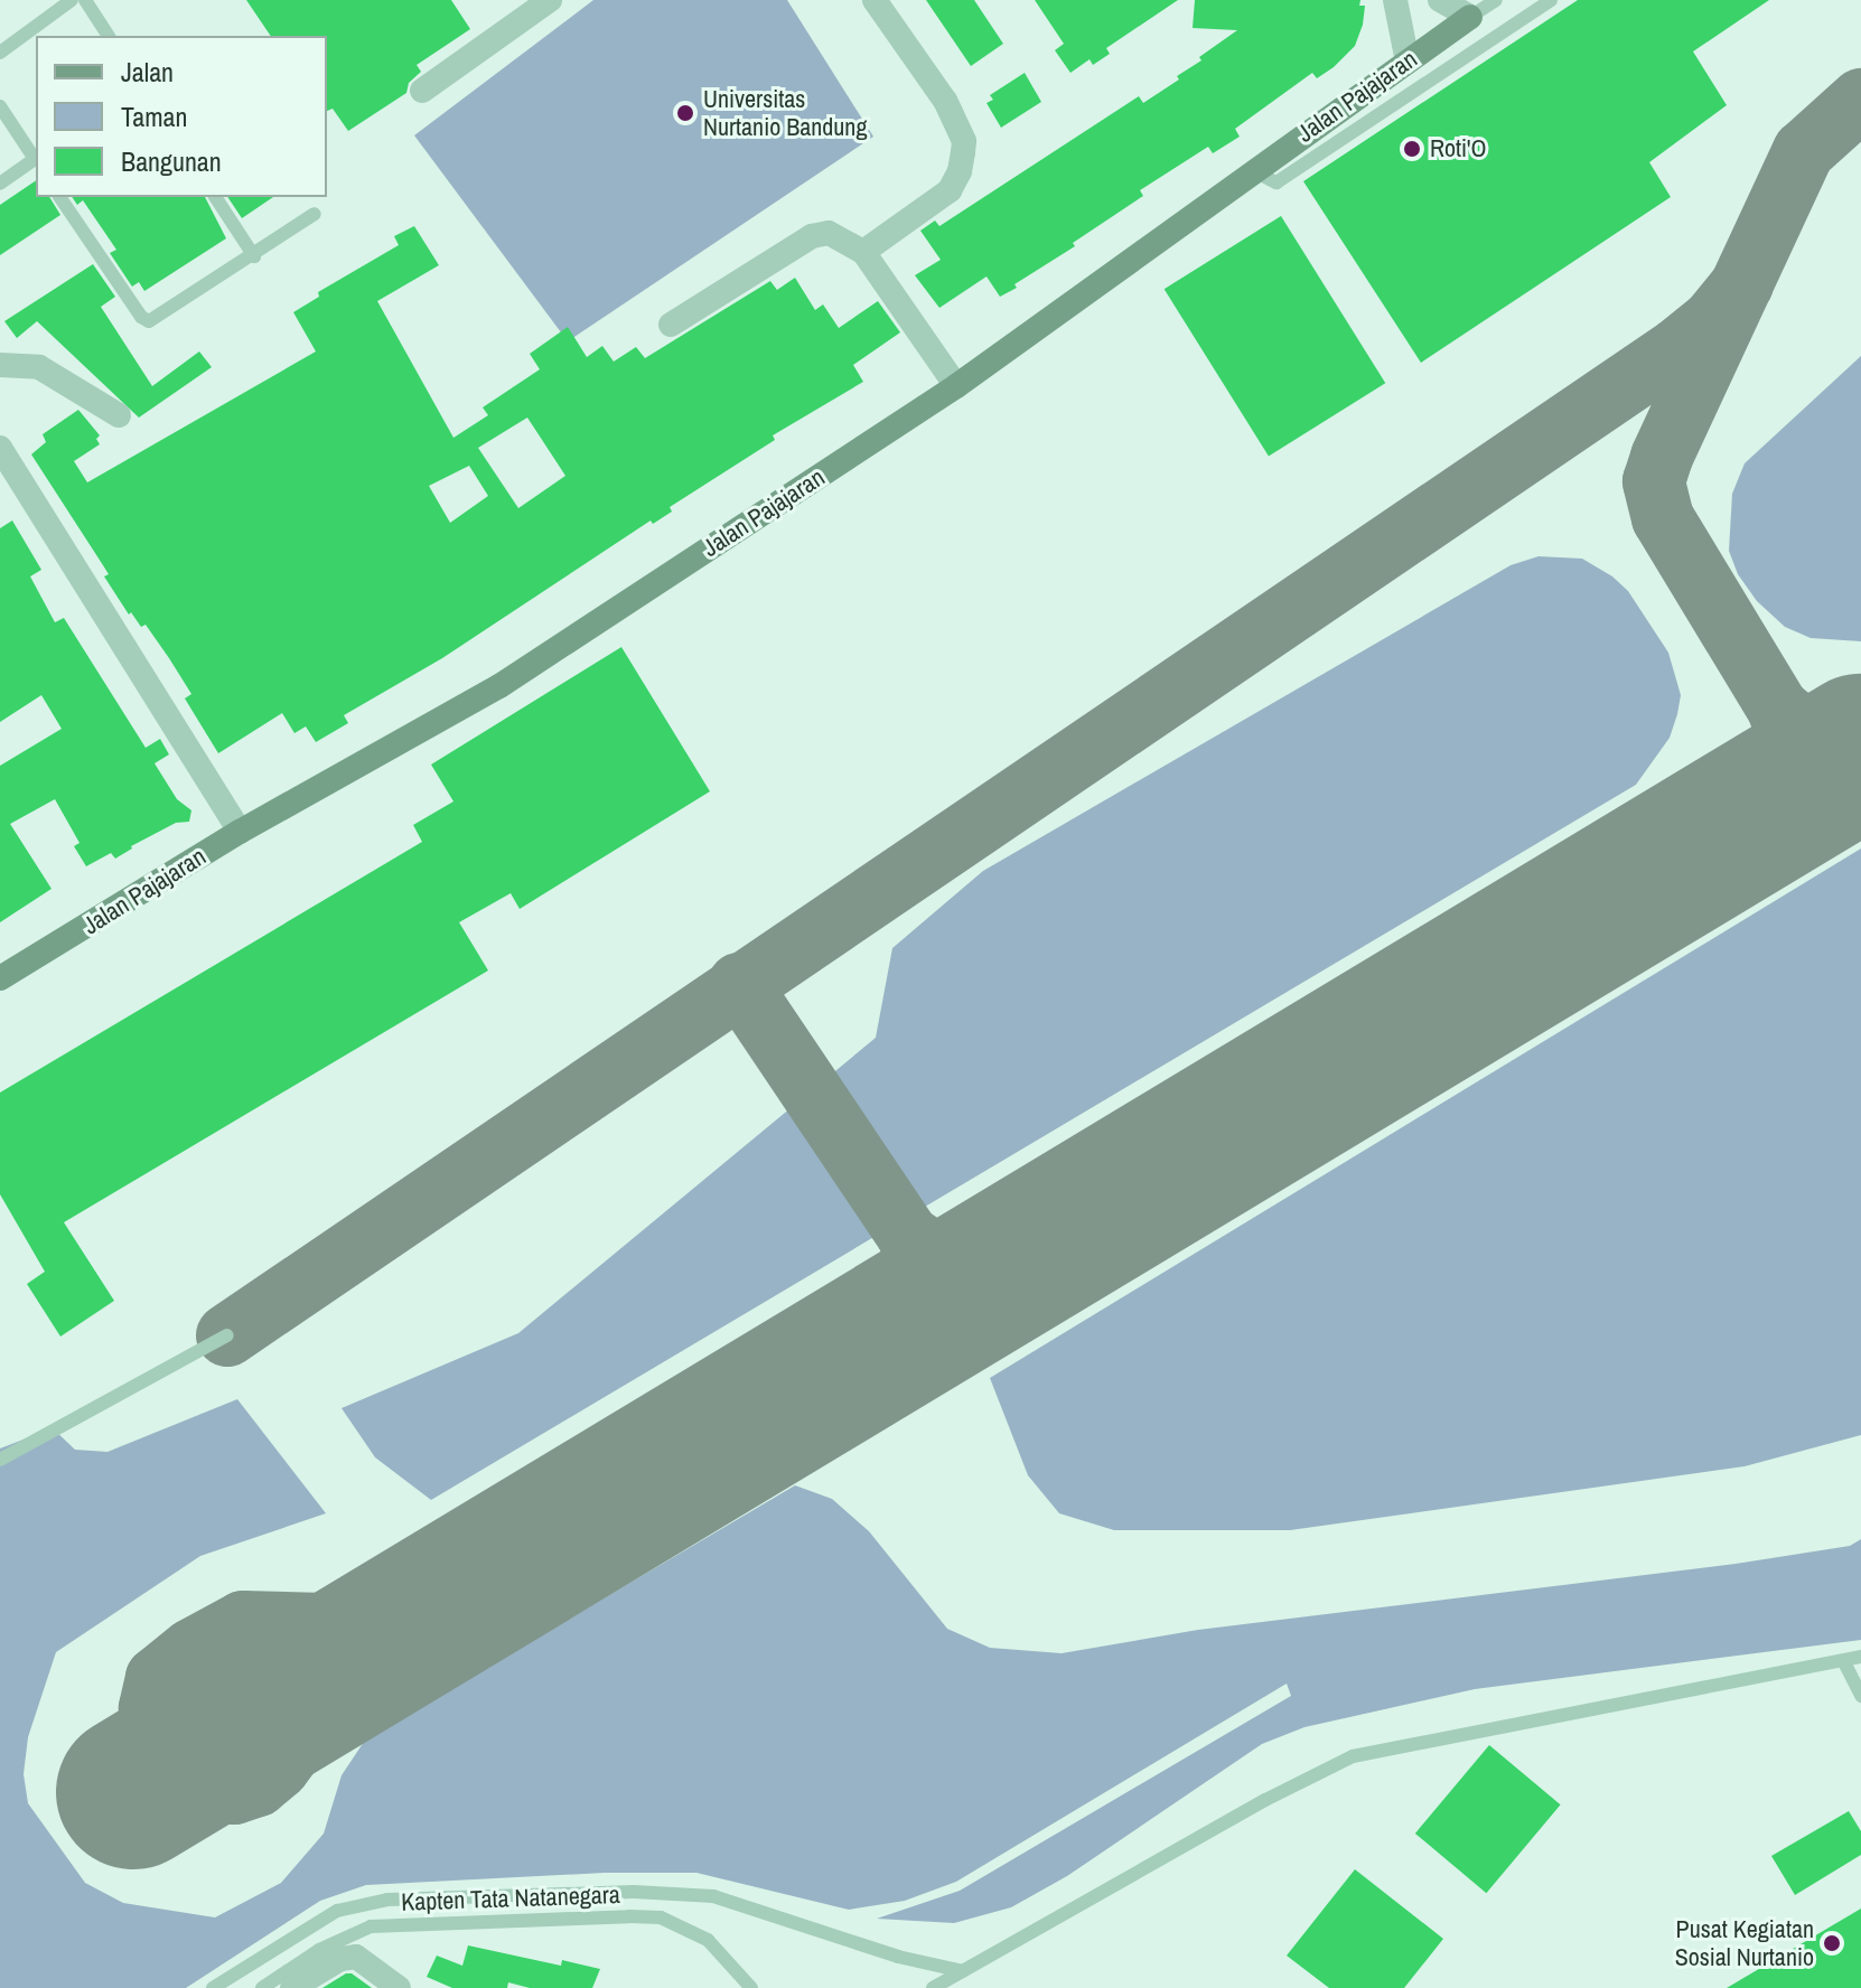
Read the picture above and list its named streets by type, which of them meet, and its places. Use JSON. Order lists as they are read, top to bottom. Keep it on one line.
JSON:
{"streets":{"main road":["Jalan Pajajaran"],"lane":["Kapten Tata Natanegara"]},"places":["Universitas Nurtanio Bandung","Roti'O","Pusat Kegiatan Sosial Nurtanio"],"legend":["Jalan","Taman","Bangunan"]}
